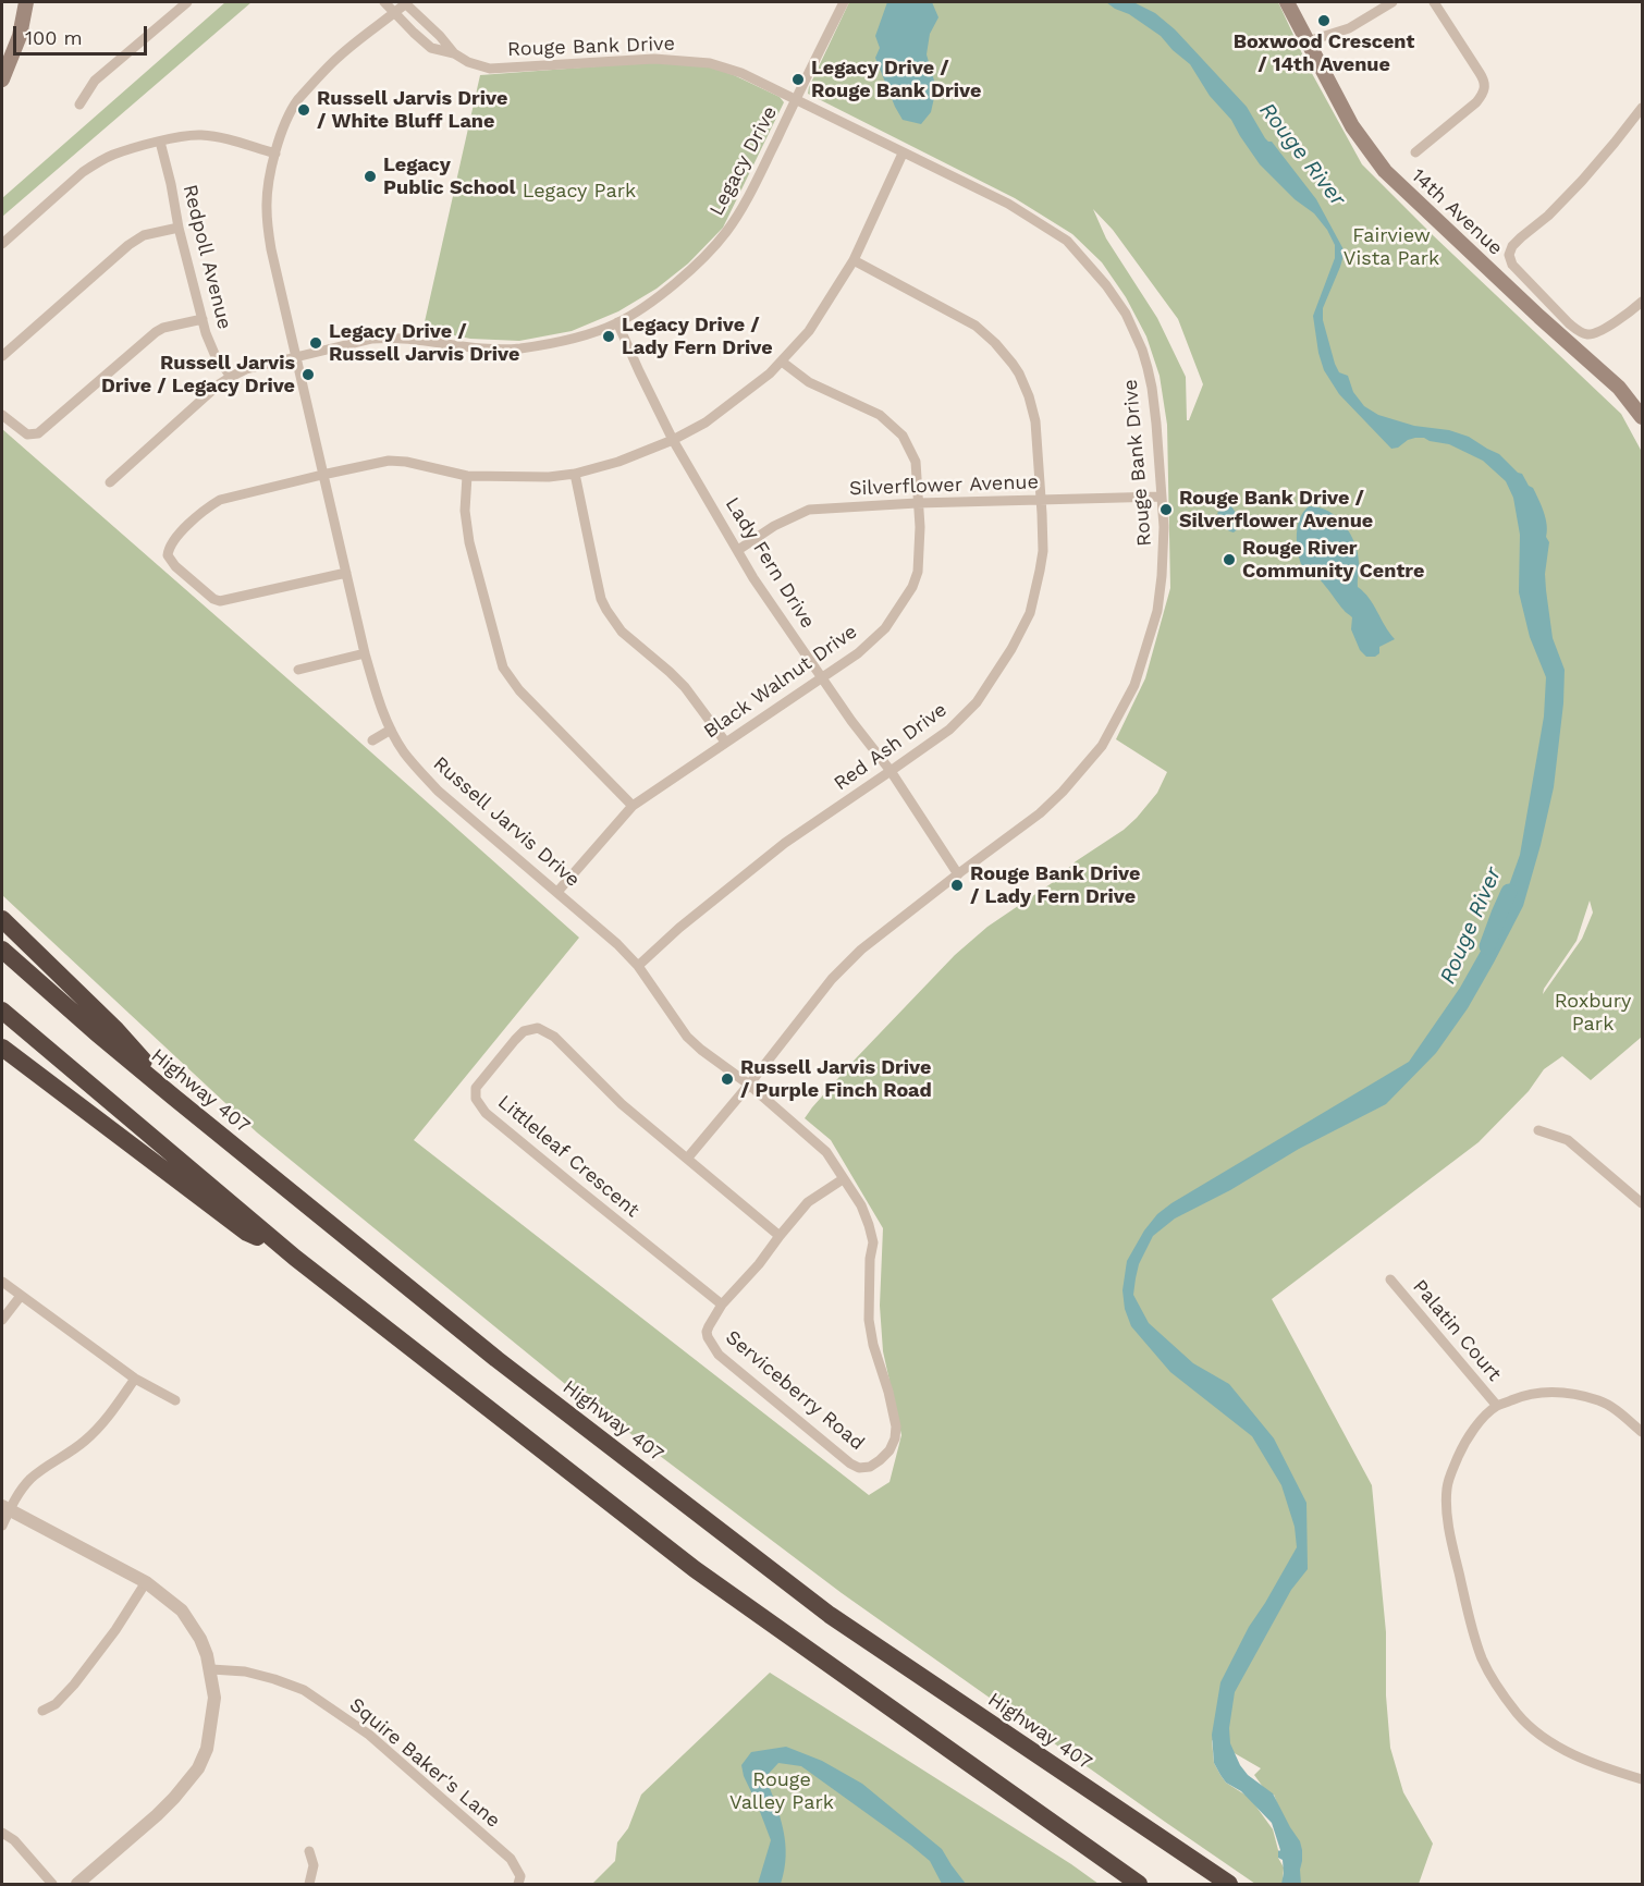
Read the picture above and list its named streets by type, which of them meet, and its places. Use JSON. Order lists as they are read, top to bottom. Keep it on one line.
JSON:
{"streets":{"highway":["Highway 407"],"main road":["14th Avenue"],"street":["Rouge Bank Drive","Legacy Drive","Redpoll Avenue","Silverflower Avenue","Lady Fern Drive","Black Walnut Drive","Red Ash Drive","Russell Jarvis Drive","Littleleaf Crescent","Palatin Court","Serviceberry Road","Squire Baker's Lane"]},"crossings":[["Rouge Bank Drive","Legacy Drive"],["Rouge Bank Drive","Silverflower Avenue"],["Rouge Bank Drive","Lady Fern Drive"],["Rouge Bank Drive","Russell Jarvis Drive"],["Rouge Bank Drive","Littleleaf Crescent"],["Legacy Drive","Redpoll Avenue"],["Legacy Drive","Lady Fern Drive"],["Legacy Drive","Russell Jarvis Drive"],["Silverflower Avenue","Lady Fern Drive"],["Silverflower Avenue","Black Walnut Drive"],["Silverflower Avenue","Red Ash Drive"],["Lady Fern Drive","Black Walnut Drive"],["Lady Fern Drive","Red Ash Drive"],["Black Walnut Drive","Russell Jarvis Drive"],["Red Ash Drive","Russell Jarvis Drive"],["Russell Jarvis Drive","Serviceberry Road"],["Littleleaf Crescent","Serviceberry Road"]],"water":["Rouge River"],"parks":["Legacy Park","Fairview Vista Park","Roxbury Park","Rouge Valley Park"],"places":["Boxwood Crescent / 14th Avenue","Legacy Drive / Rouge Bank Drive","Russell Jarvis Drive / White Bluff Lane","Legacy Public School","Legacy Drive / Lady Fern Drive","Legacy Drive / Russell Jarvis Drive","Russell Jarvis Drive / Legacy Drive","Rouge Bank Drive / Silverflower Avenue","Rouge River Community Centre","Rouge Bank Drive / Lady Fern Drive","Russell Jarvis Drive / Purple Finch Road"],"scale_bar":"100 m"}
